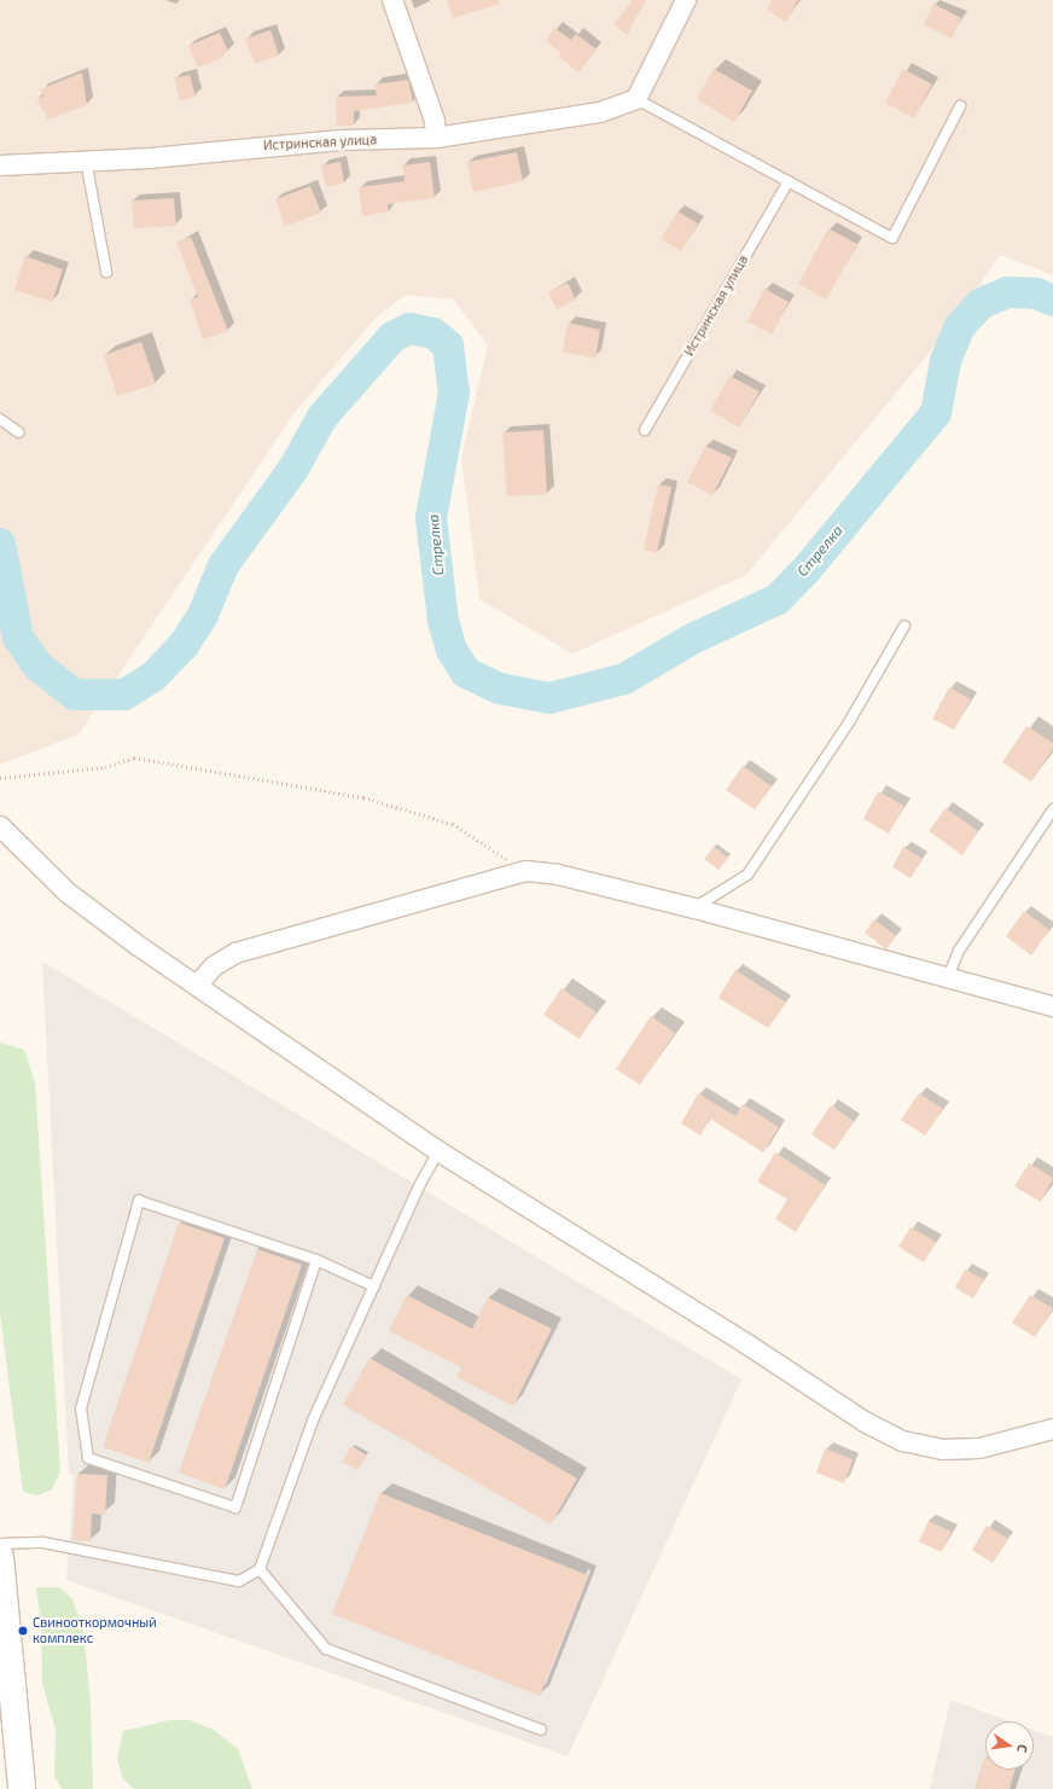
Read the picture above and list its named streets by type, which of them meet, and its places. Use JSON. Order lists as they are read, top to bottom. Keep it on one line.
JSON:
{"streets":{"street":["Истринская улица"]},"water":["Стрелка"],"places":["Свинооткормочный комплекс"],"north":"right"}
